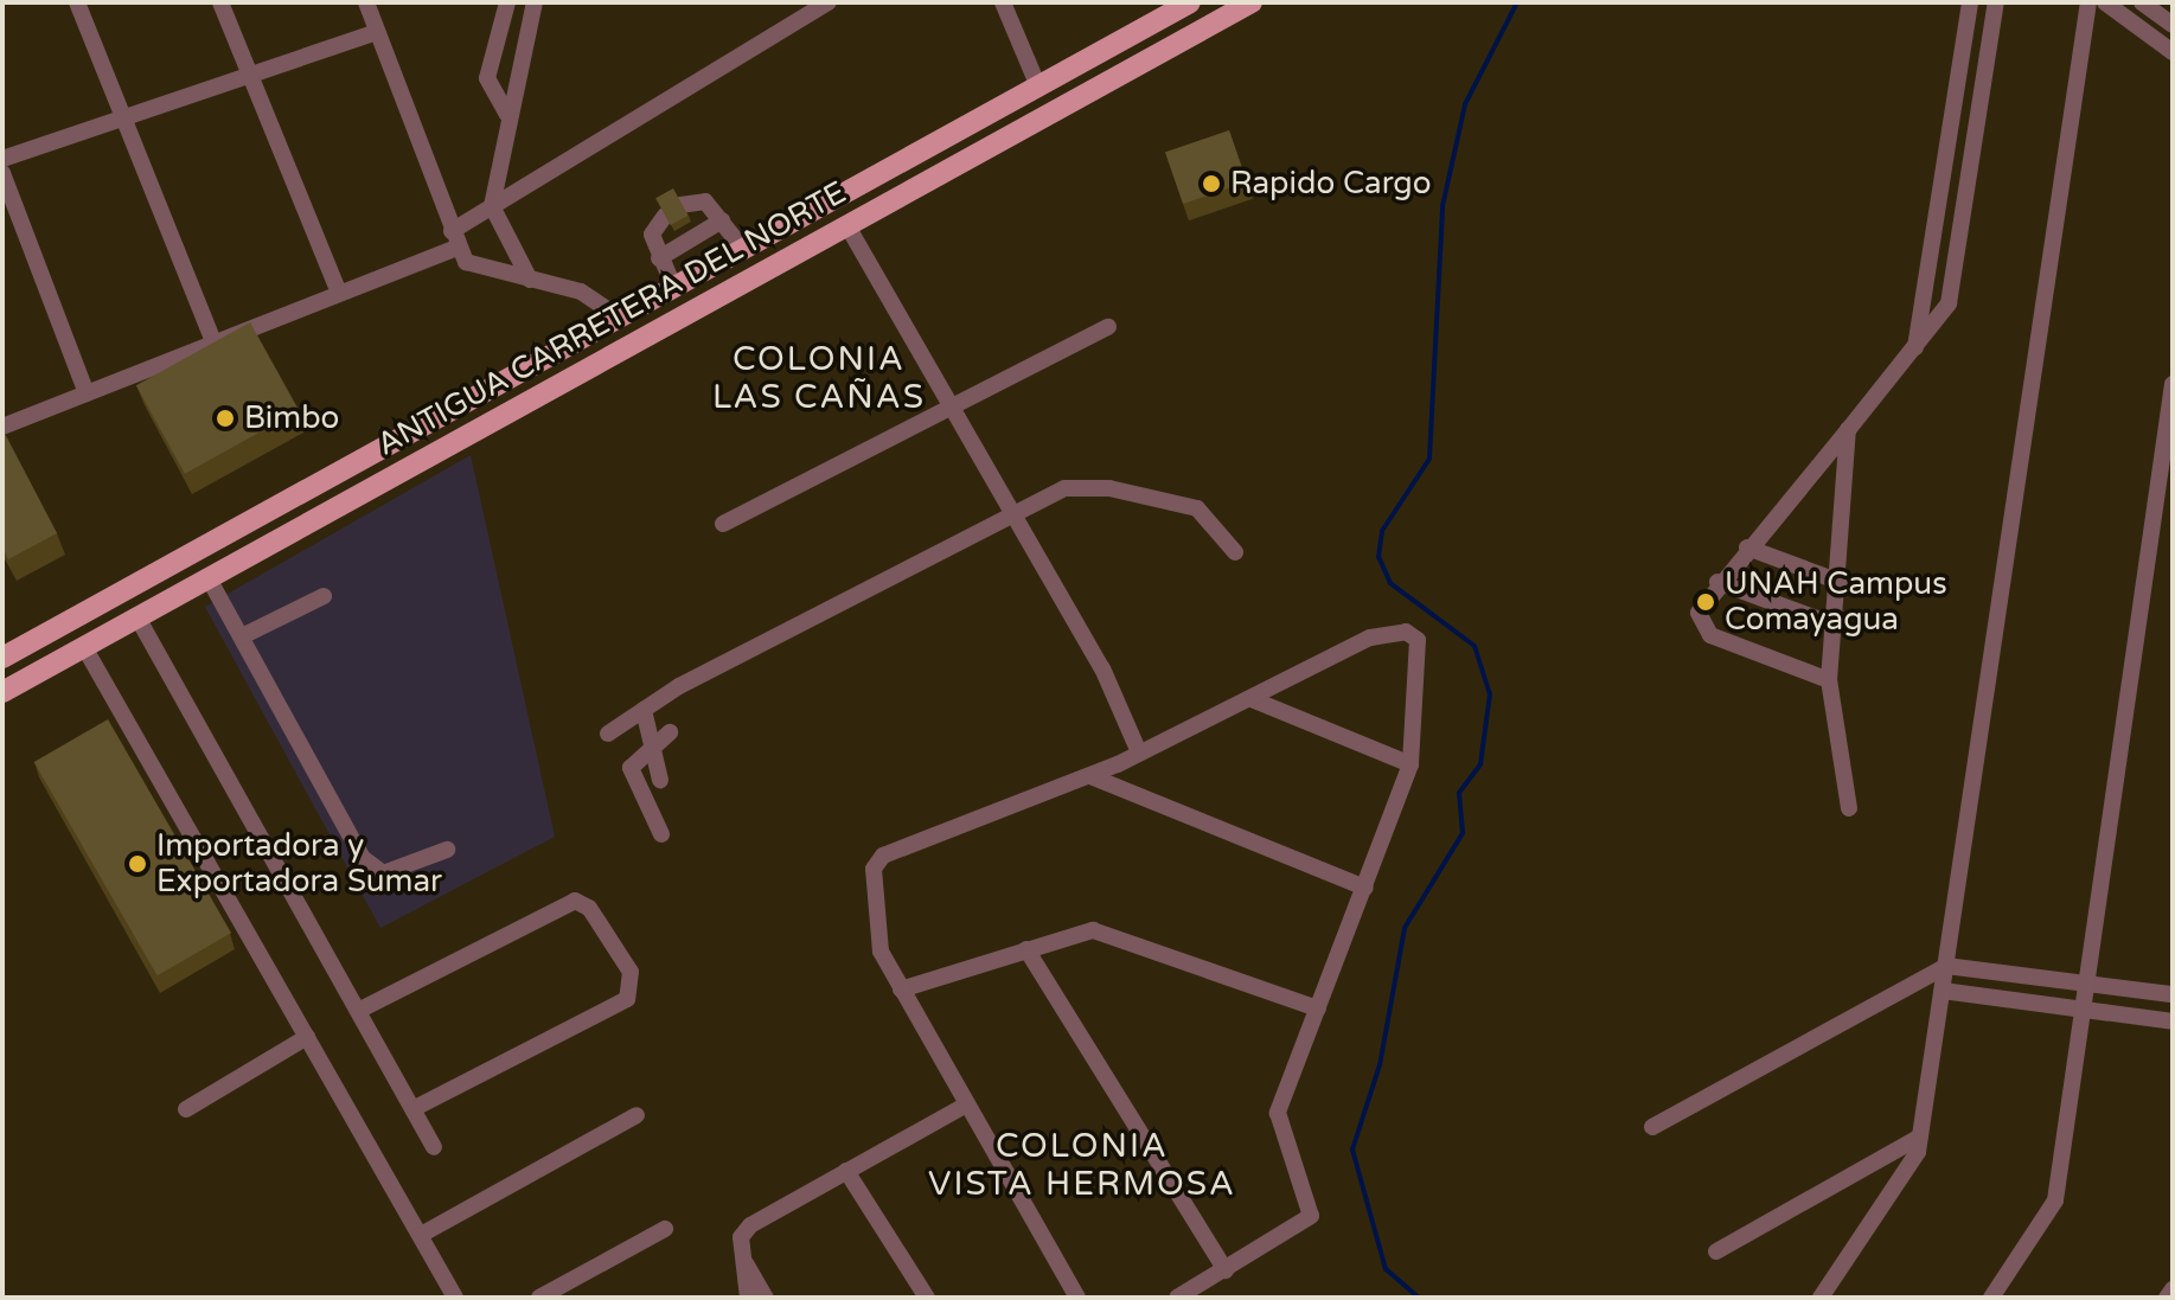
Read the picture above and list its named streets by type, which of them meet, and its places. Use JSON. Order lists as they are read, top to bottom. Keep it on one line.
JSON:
{"streets":{"main road":["ANTIGUA CARRETERA DEL NORTE"]},"districts":["COLONIA LAS CAÑAS","COLONIA VISTA HERMOSA"],"places":["Rapido Cargo","Bimbo","UNAH Campus Comayagua","Importadora y Exportadora Sumar"]}
